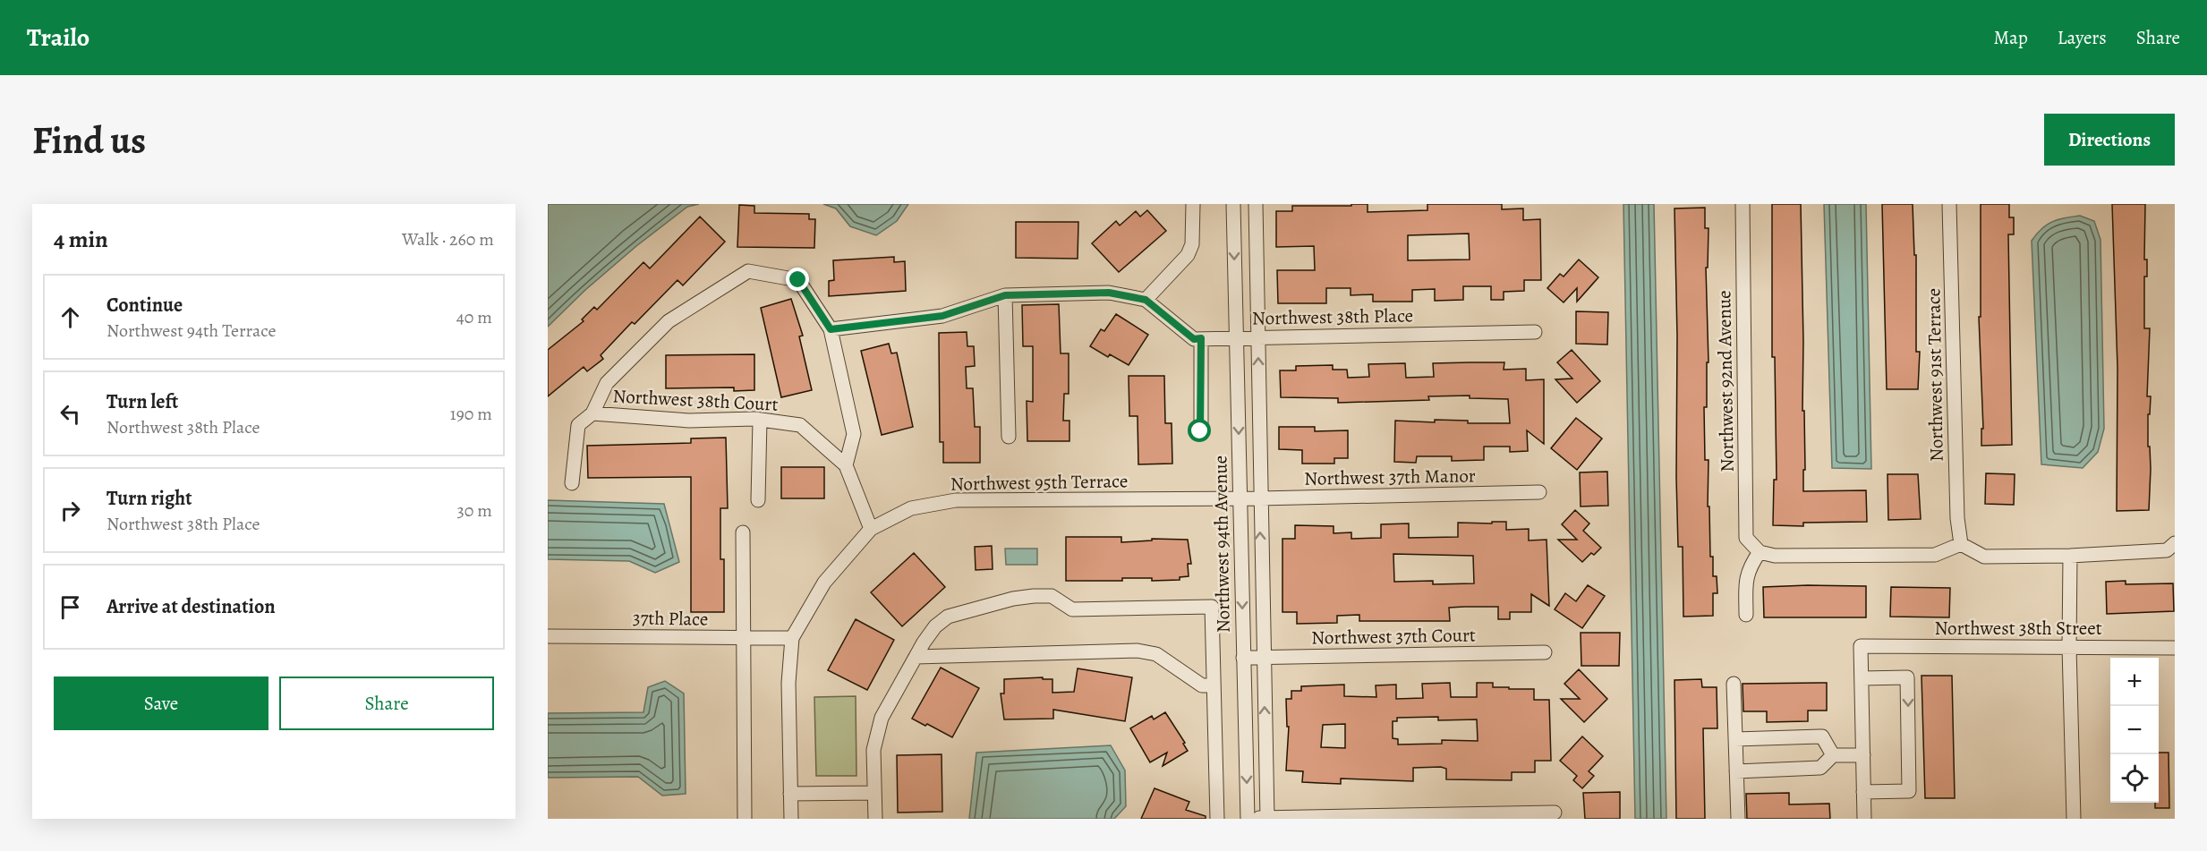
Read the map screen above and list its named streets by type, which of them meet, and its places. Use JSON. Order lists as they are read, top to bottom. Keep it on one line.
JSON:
{"streets":{"street":["Northwest 38th Place","Northwest 91st Terrace","Northwest 92nd Avenue","Northwest 38th Court","Northwest 37th Manor","Northwest 95th Terrace","Northwest 94th Avenue","37th Place","Northwest 38th Street","Northwest 37th Court"]},"crossings":[["Northwest 38th Place","Northwest 94th Avenue"],["Northwest 37th Manor","Northwest 95th Terrace"],["Northwest 37th Manor","Northwest 94th Avenue"],["Northwest 95th Terrace","Northwest 94th Avenue"],["Northwest 95th Terrace","37th Place"],["Northwest 94th Avenue","Northwest 37th Court"]],"page":{"header":"Trailo","nav":["Map","Layers","Share"],"buttons":["Directions",["Save","Share"]],"title":"Find us","heading":["4 min","Walk · 260 m"],"list":[["Continue","Northwest 94th Terrace","40 m"],["Turn left","Northwest 38th Place","190 m"],["Turn right","Northwest 38th Place","30 m"],"Arrive at destination"],"map_buttons":["+","−"]}}
